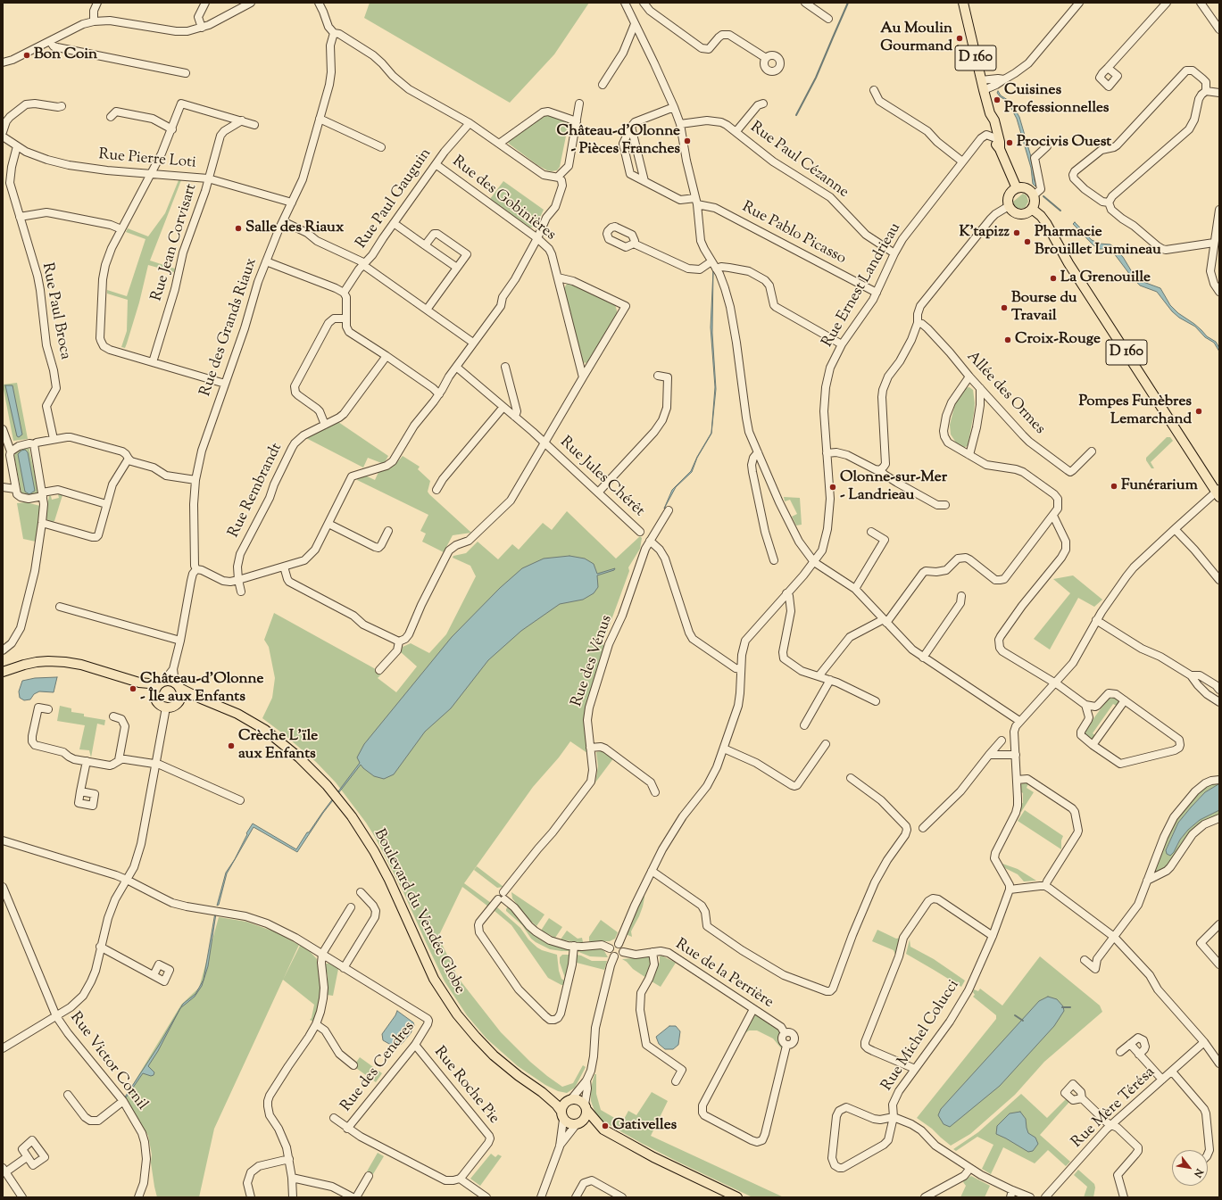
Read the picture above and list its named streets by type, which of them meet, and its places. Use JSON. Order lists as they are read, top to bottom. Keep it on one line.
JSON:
{"streets":{"main road":["D 160","Boulevard du Vendée Globe"],"street":["Rue Pierre Loti","Rue Paul Cézanne","Rue Paul Gauguin","Rue des Gobinières","Rue Pablo Picasso","Rue Jean Corvisart","Rue Ernest Landrieau","Rue Paul Broca","Rue des Grands Riaux","Allée des Ormes","Rue Jules Chérêt","Rue Rembrandt","Rue des Vénus","Rue de la Perrière","Rue Michel Colucci","Rue Victor Cornil","Rue des Cendres","Rue Roche Pie","Rue Mère Térésa"]},"crossings":[["D 160","Rue Ernest Landrieau"],["Rue Pierre Loti","Rue Jean Corvisart"],["Rue Pierre Loti","Rue Paul Broca"],["Rue Pierre Loti","Rue des Grands Riaux"],["Rue Paul Cézanne","Rue Ernest Landrieau"],["Rue Paul Gauguin","Rue des Gobinières"],["Rue Pablo Picasso","Rue Ernest Landrieau"],["Rue Ernest Landrieau","Rue de la Perrière"],["Rue des Grands Riaux","Boulevard du Vendée Globe"],["Rue des Cendres","Rue Roche Pie"]],"places":["Au Moulin Gourmand","Bon Coin","Cuisines Professionnelles","Château-d'Olonne - Pièces Franches","Procivis Ouest","Salle des Riaux","K'tapizz","Pharmacie Brouillet Lumineau","La Grenouille","Bourse du Travail","Croix-Rouge","Pompes Funèbres Lemarchand","Funérarium","Olonne-sur-Mer - Landrieau","Château-d'Olonne - Île aux Enfants","Crèche L'ïle aux Enfants","Gativelles"],"north":"bottom right"}
